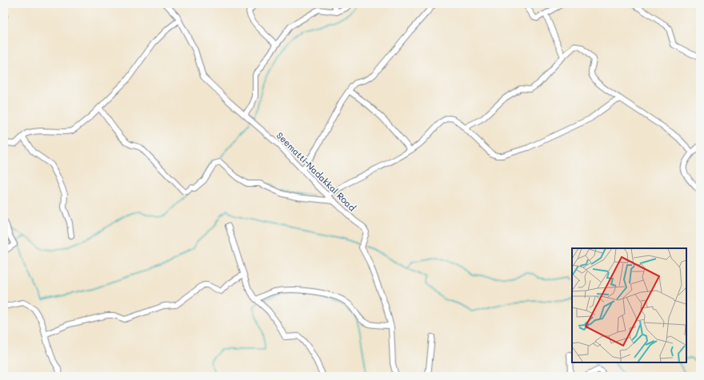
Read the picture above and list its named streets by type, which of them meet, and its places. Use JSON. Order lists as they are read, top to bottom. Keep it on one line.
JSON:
{"streets":{"street":["Seematti-Nadakkal Road"]}}
